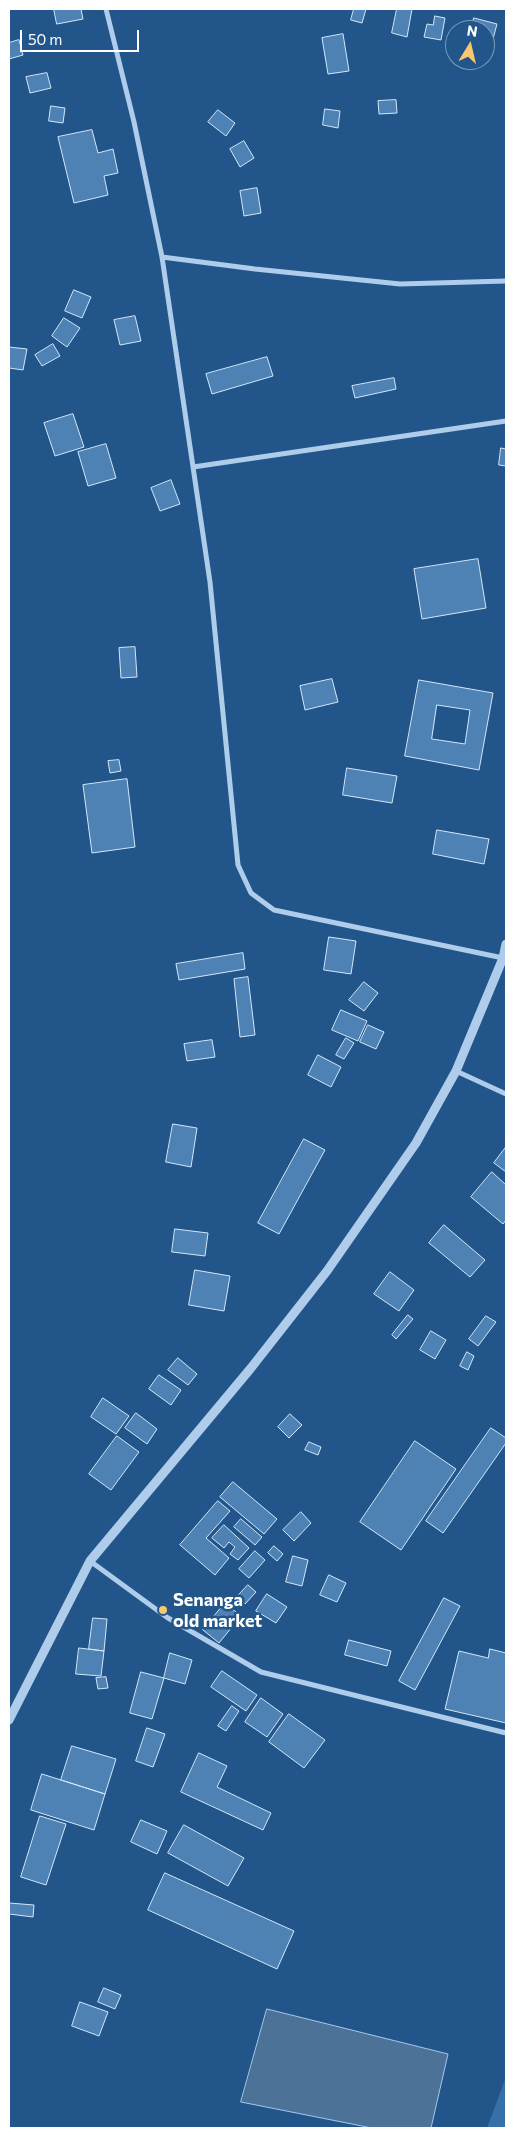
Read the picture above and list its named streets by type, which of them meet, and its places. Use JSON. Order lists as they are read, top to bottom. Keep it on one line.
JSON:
{"places":["Senanga old market"],"scale_bar":"50 m","north":"top"}
